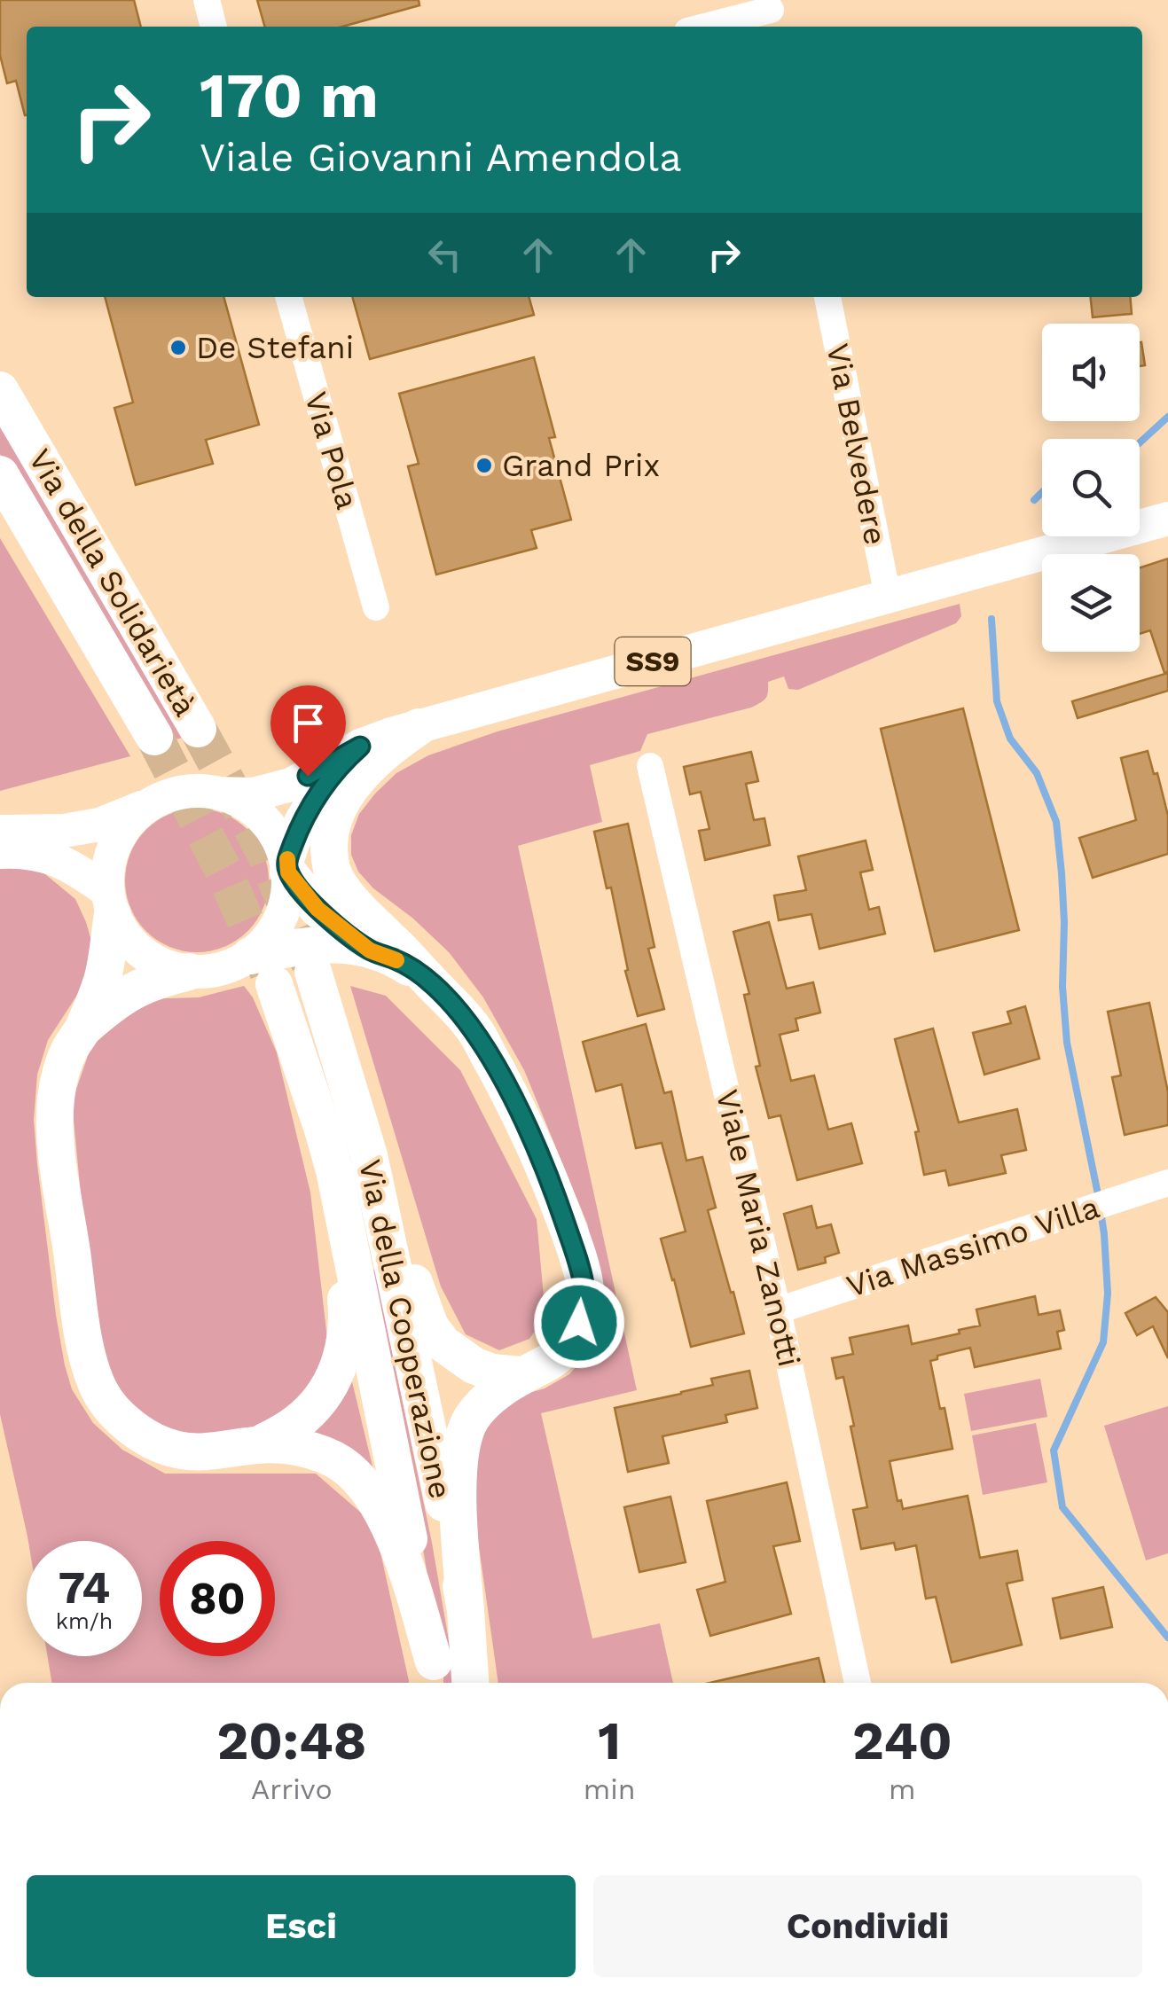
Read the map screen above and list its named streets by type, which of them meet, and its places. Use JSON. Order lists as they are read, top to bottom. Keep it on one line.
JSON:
{"streets":{"highway":["Via della Solidarietà","Via della Cooperazione"],"main road":["SS9"],"street":["Via Belvedere","Via Pola","Viale Maria Zanotti","Via Massimo Villa"]},"crossings":[["Via Belvedere","SS9"],["Viale Maria Zanotti","Via Massimo Villa"]],"places":["De Stefani","Grand Prix"],"page":{"turn":["170 m","Viale Giovanni Amendola"],"speed":"74 km/h","limit":"80","eta":["20:48","Arrivo","1","min","240","m"],"buttons":["Esci","Condividi"]}}
